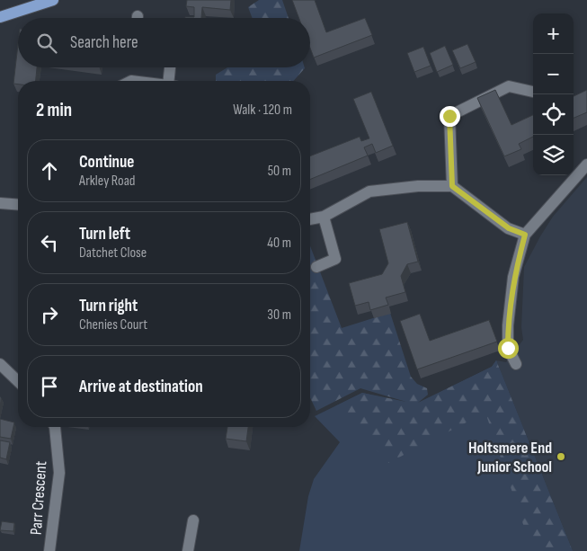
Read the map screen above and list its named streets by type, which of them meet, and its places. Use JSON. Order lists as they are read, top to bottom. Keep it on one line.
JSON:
{"streets":{"street":["Parr Crescent"]},"places":["Holtsmere End Junior School"],"page":{"map_buttons":["+","−"],"search":"Search here","heading":["2 min","Walk · 120 m"],"list":[["Continue","Arkley Road","50 m"],["Turn left","Datchet Close","40 m"],["Turn right","Chenies Court","30 m"],"Arrive at destination"]}}
